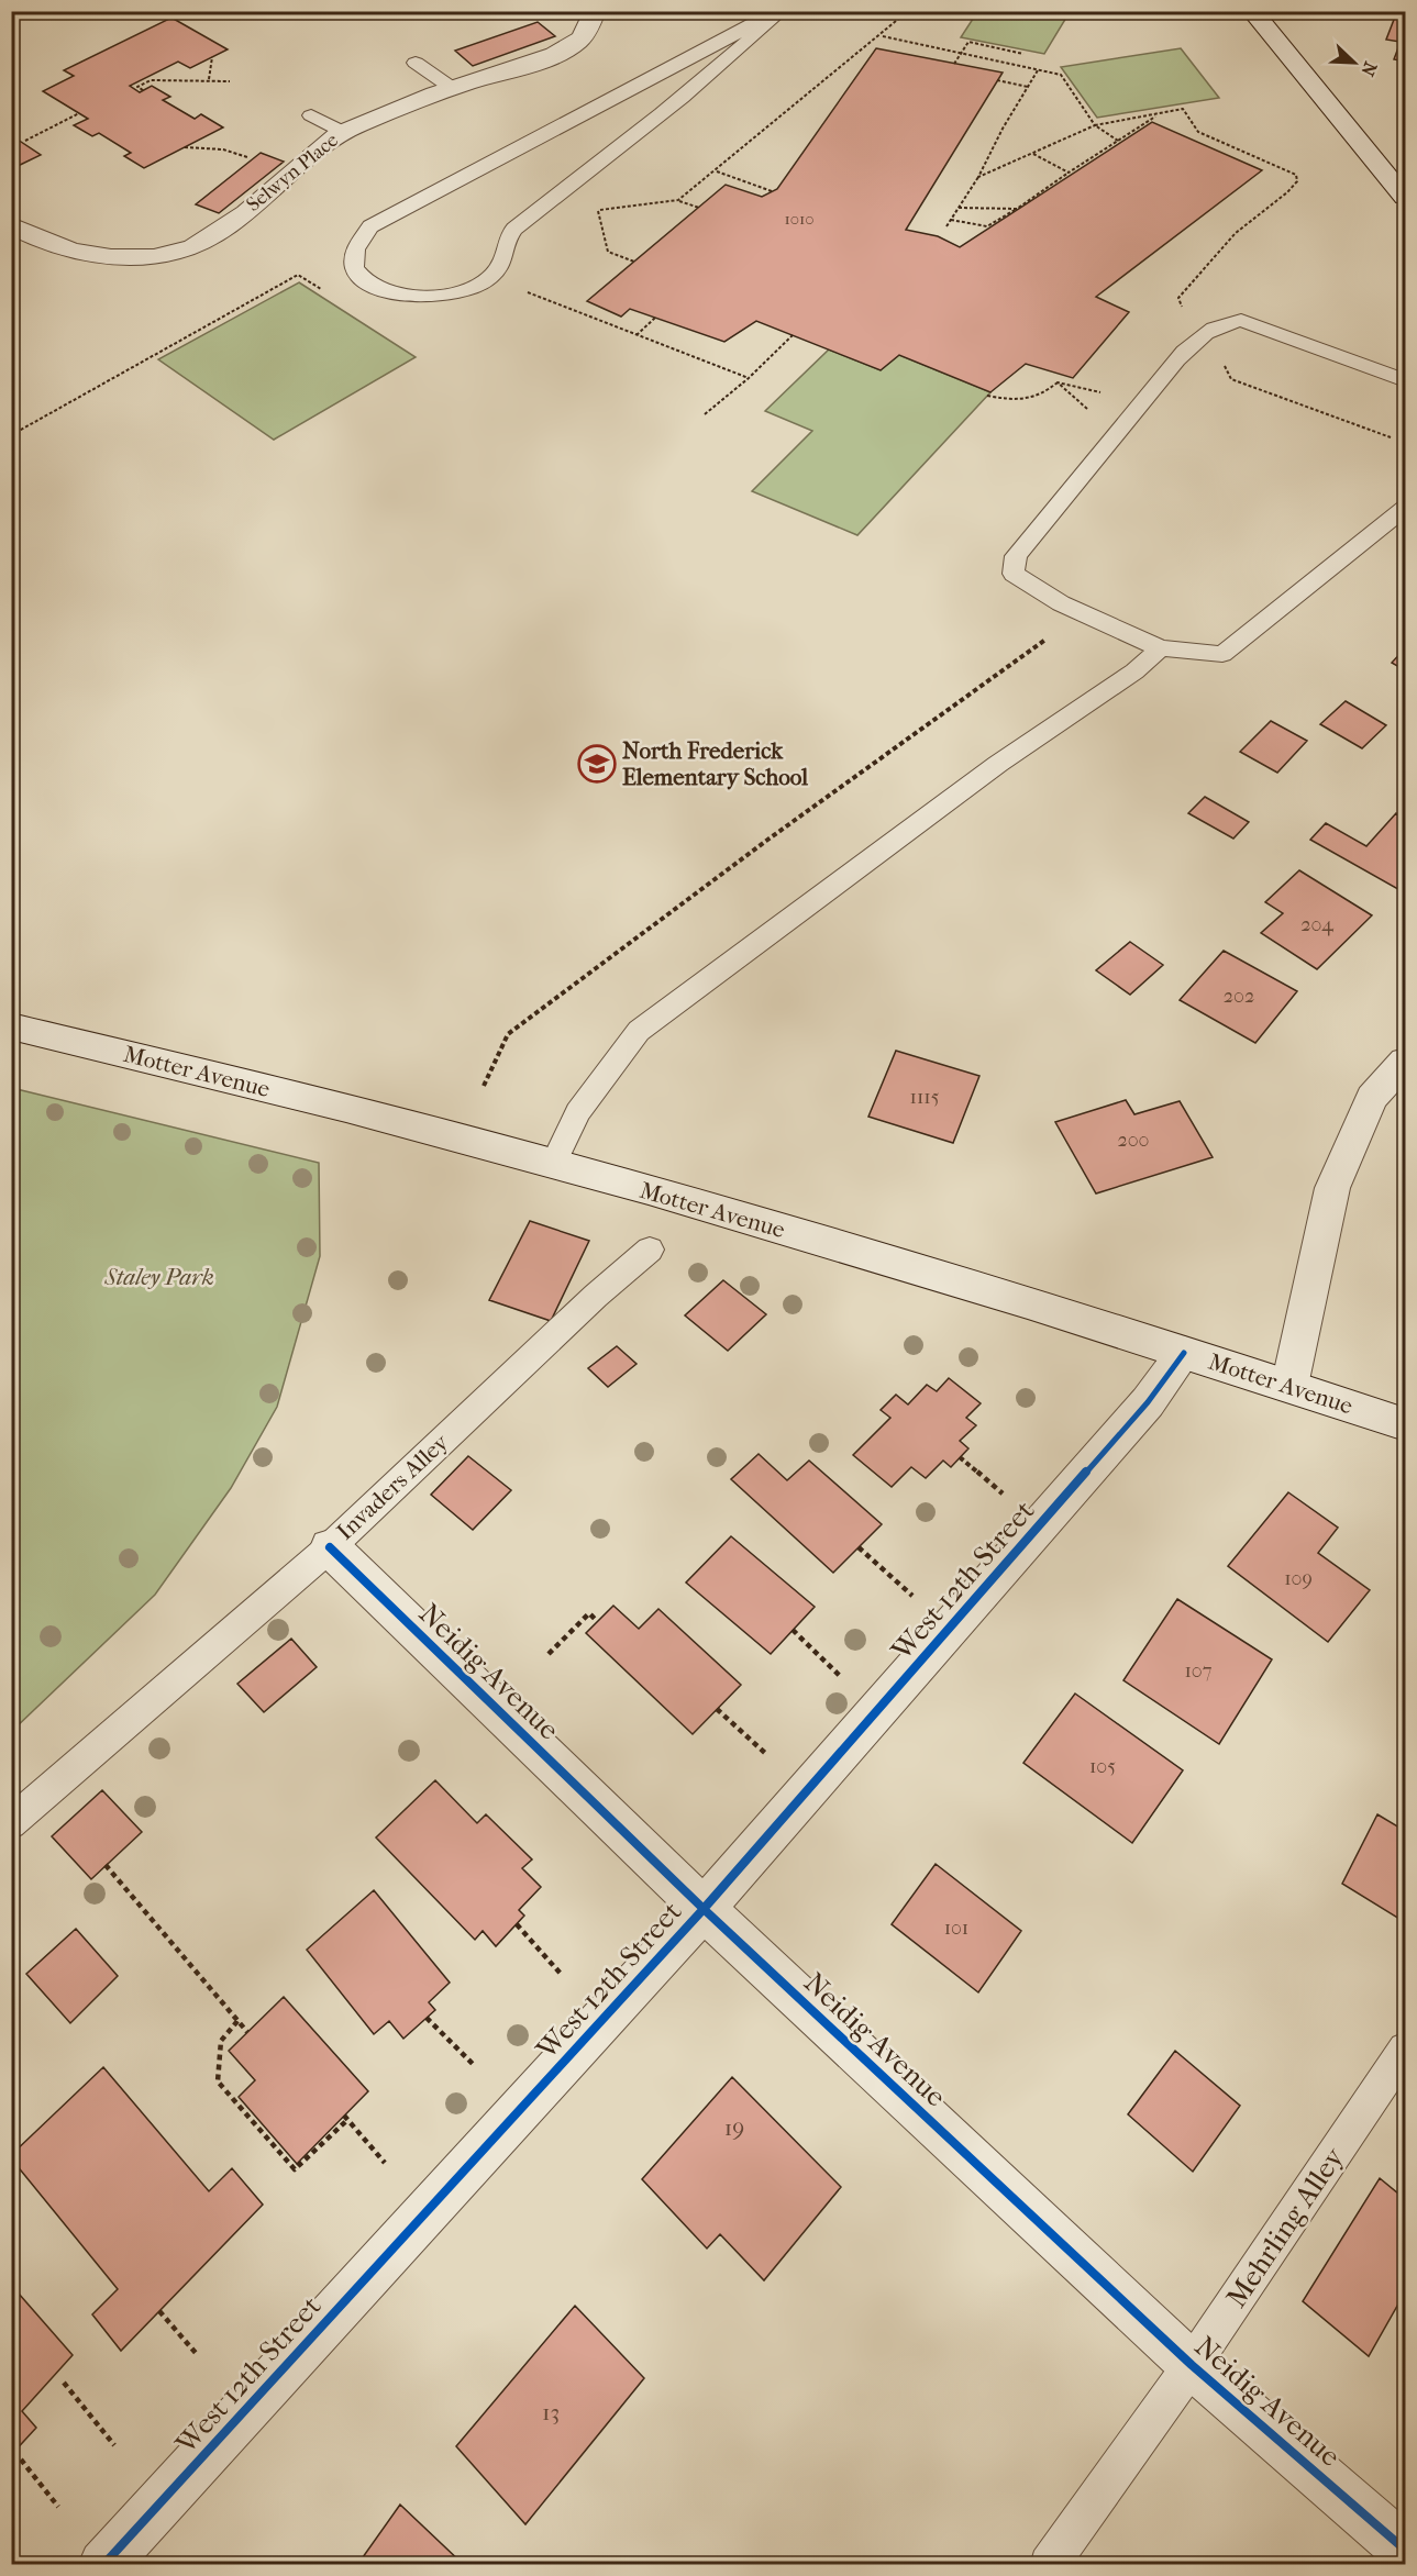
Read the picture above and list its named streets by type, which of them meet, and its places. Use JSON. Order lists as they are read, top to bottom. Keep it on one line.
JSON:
{"streets":{"street":["Selwyn Place","Motter Avenue","West 12th Street","Neidig Avenue"],"lane":["Invaders Alley","Mehrling Alley"]},"crossings":[["Motter Avenue","West 12th Street"],["Invaders Alley","Neidig Avenue"],["West 12th Street","Neidig Avenue"],["Neidig Avenue","Mehrling Alley"]],"parks":["Staley Park"],"places":{"school or university":["North Frederick Elementary School"]},"house_numbers":["1010","204","202","1115","200","109","107","105","101","19","13"],"north":"bottom right"}
